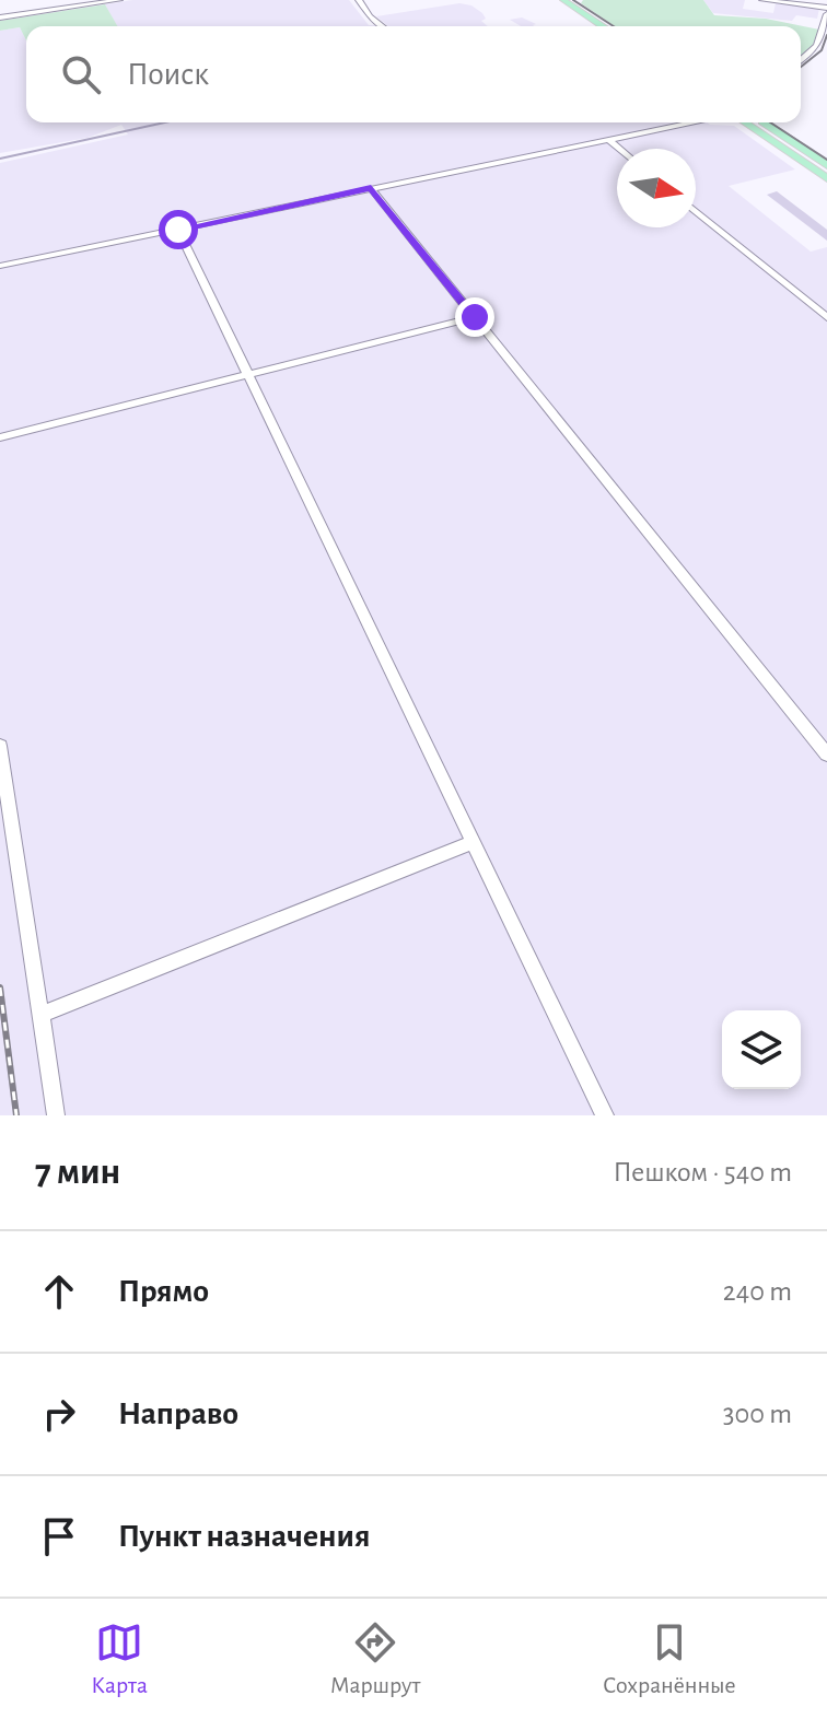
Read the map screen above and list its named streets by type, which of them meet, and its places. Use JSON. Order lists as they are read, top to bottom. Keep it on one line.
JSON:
{"north":"right","page":{"search":"Поиск","heading":["7 мин","Пешком · 540 m"],"list":[["Прямо","240 m"],["Направо","300 m"],"Пункт назначения"],"nav":["Карта","Маршрут","Сохранённые"]}}
